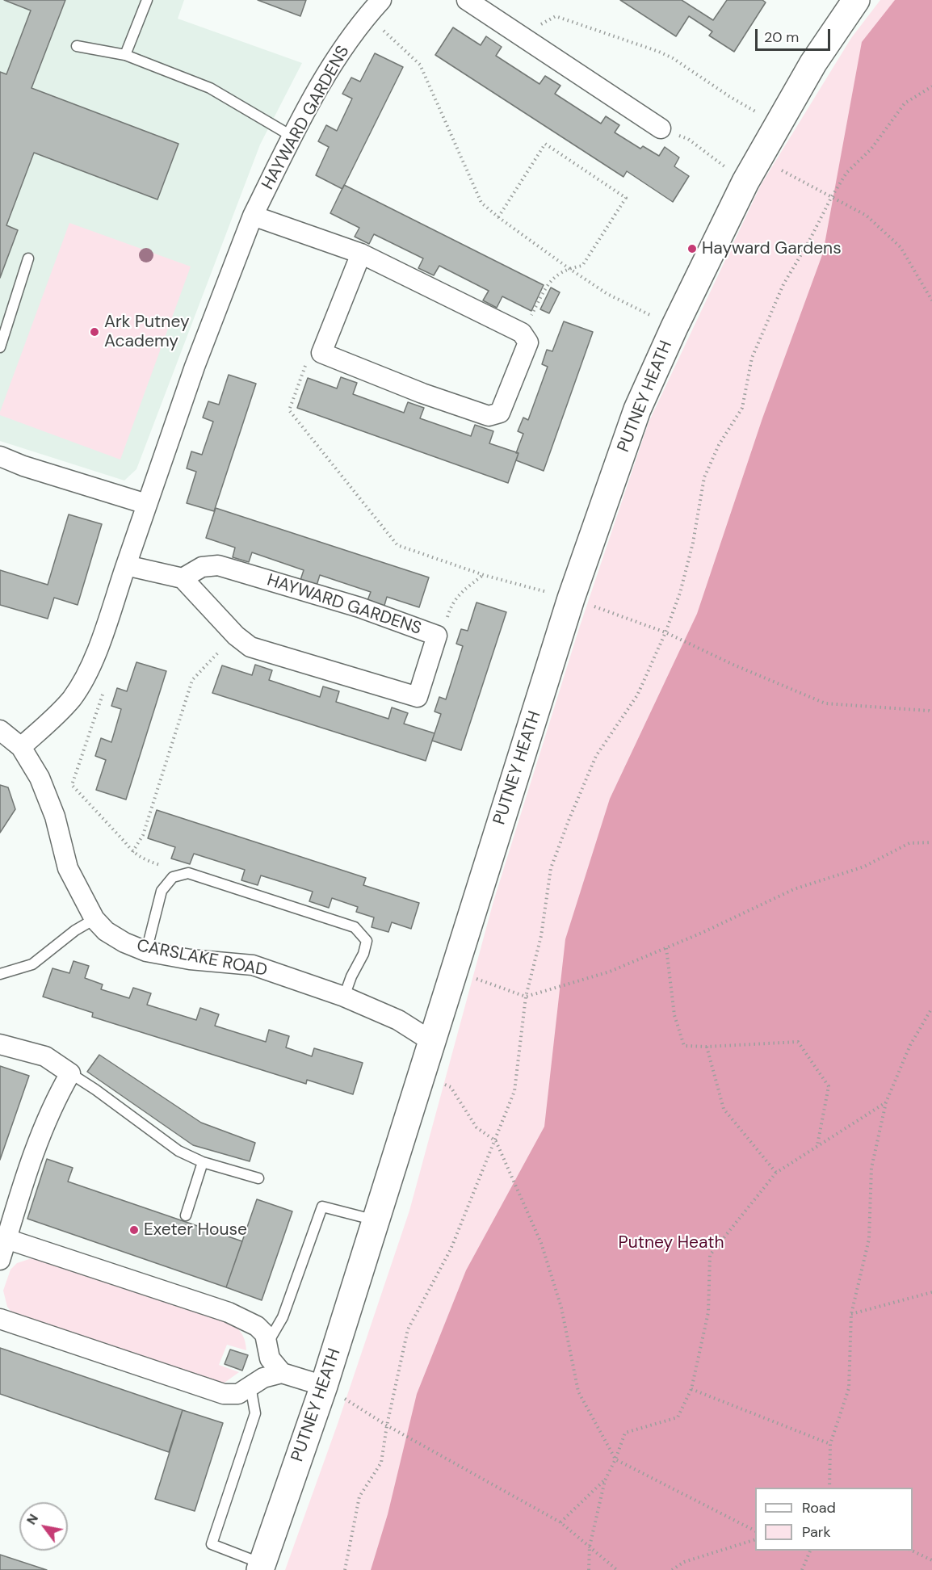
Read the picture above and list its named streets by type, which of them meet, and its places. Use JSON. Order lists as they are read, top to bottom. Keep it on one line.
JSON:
{"streets":{"street":["HAYWARD GARDENS","PUTNEY HEATH","CARSLAKE ROAD"]},"crossings":[["HAYWARD GARDENS","CARSLAKE ROAD"],["PUTNEY HEATH","CARSLAKE ROAD"]],"parks":["Putney Heath"],"places":["Hayward Gardens","Ark Putney Academy","Exeter House"],"legend":["Road","Park"],"scale_bar":"20 m","north":"top left"}
